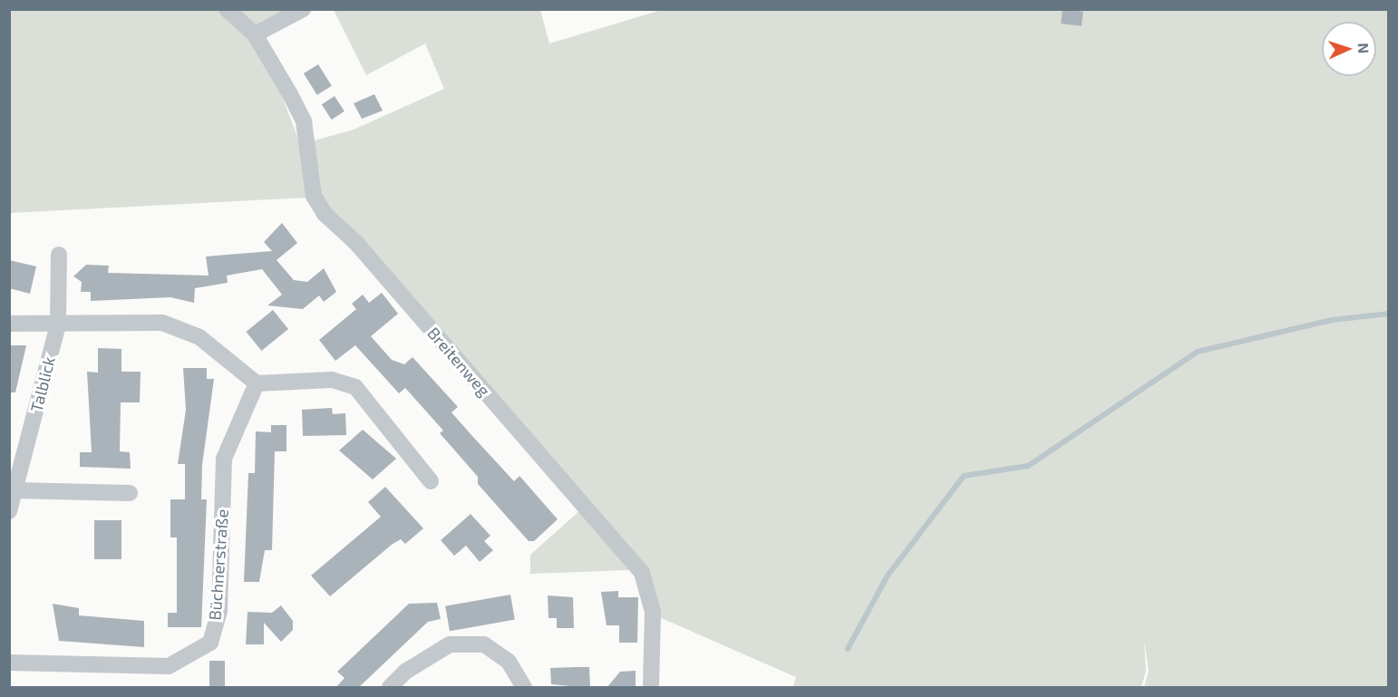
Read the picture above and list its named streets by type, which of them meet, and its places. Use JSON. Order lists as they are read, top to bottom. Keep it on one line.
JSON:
{"streets":{"street":["Breitenweg","Talblick","Büchnerstraße"]},"north":"right"}
